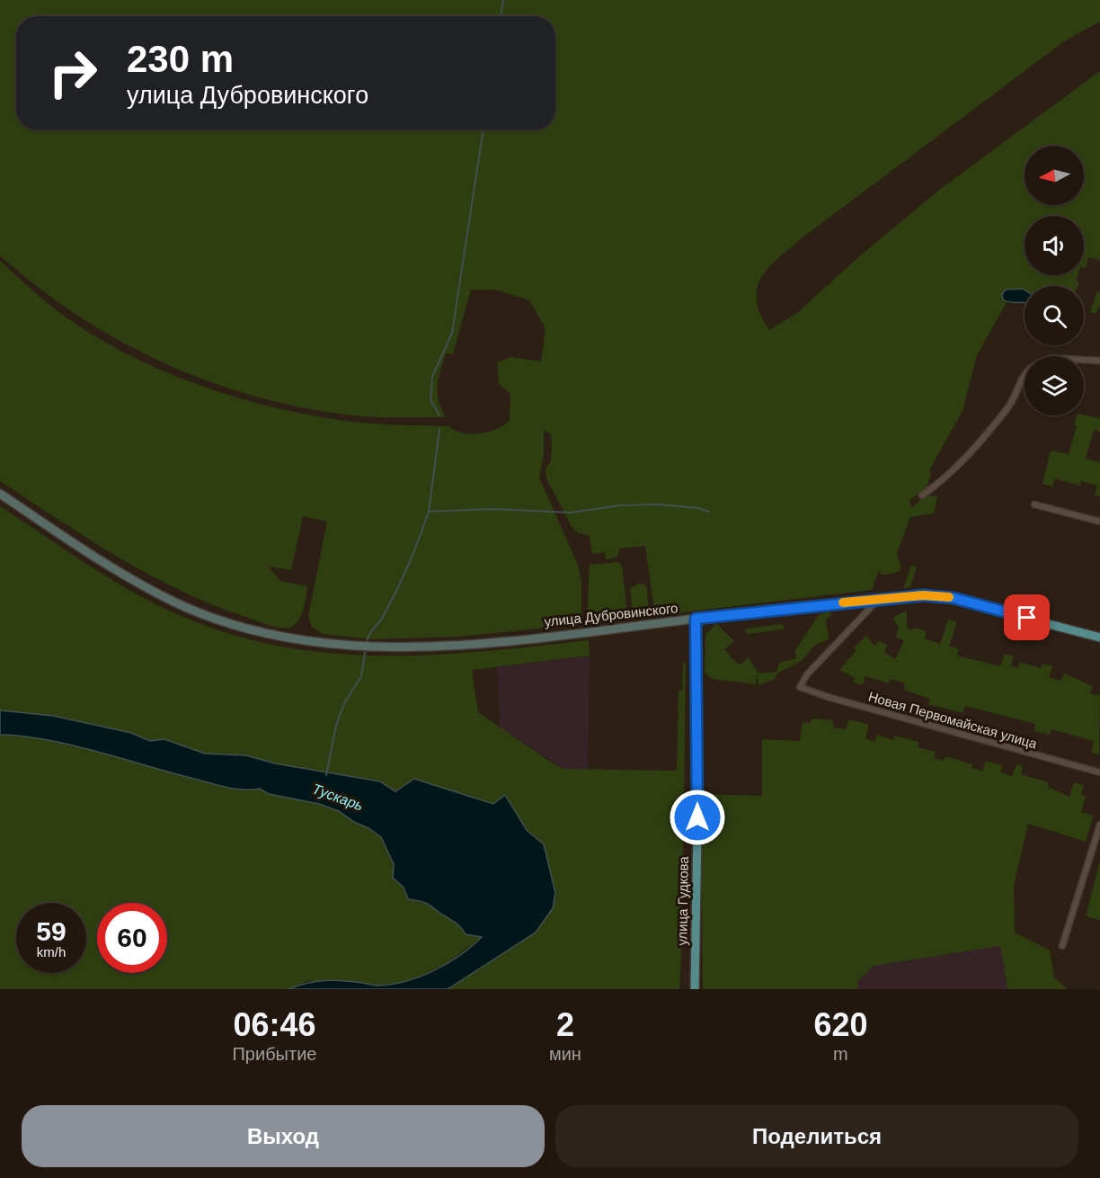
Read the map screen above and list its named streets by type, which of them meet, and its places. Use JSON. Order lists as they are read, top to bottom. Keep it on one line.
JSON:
{"streets":{"main road":["улица Дубровинского","улица Гудкова"],"street":["Новая Первомайская улица"]},"crossings":[["улица Дубровинского","Новая Первомайская улица"],["улица Дубровинского","улица Гудкова"]],"water":["Тускарь"],"north":"left","page":{"turn":["230 m","улица Дубровинского"],"speed":"59 km/h","limit":"60","eta":["06:46","Прибытие","2","мин","620","m"],"buttons":["Выход","Поделиться"]}}
